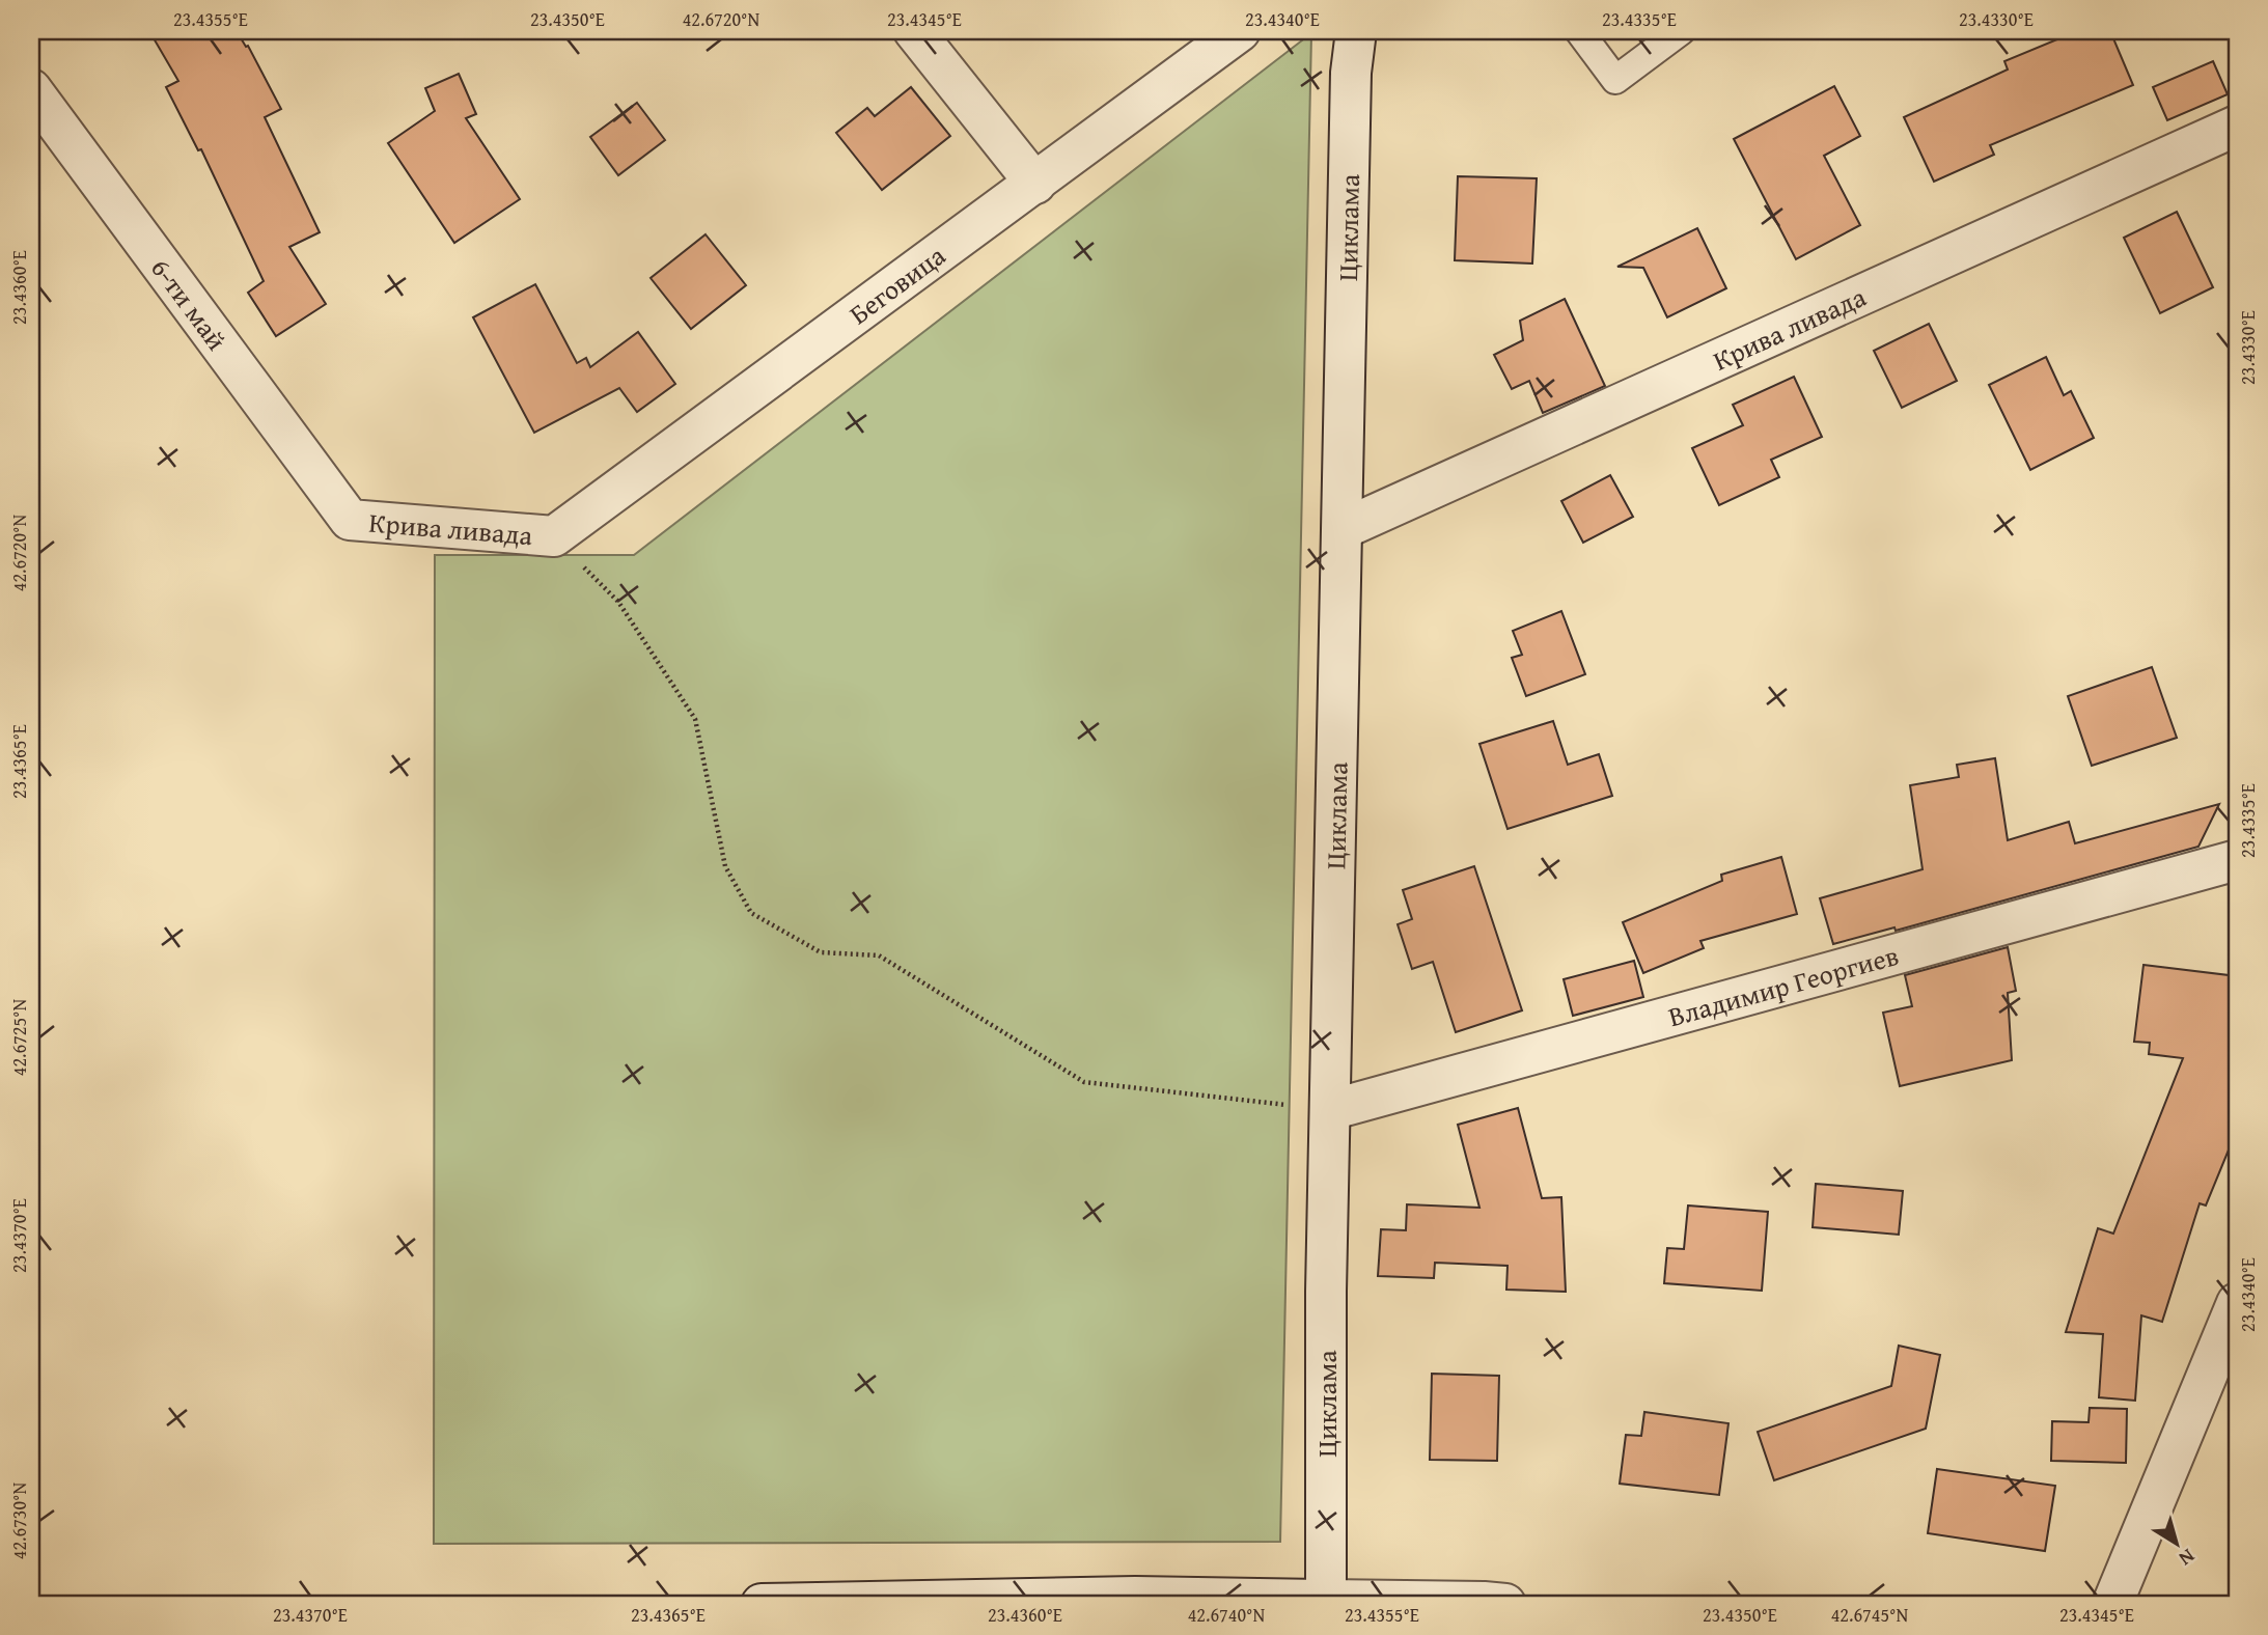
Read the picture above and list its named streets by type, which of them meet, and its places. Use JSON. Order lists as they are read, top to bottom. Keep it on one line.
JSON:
{"streets":{"street":["Циклама","Беговица","6-ти май","Крива ливада","Владимир Георгиев"]},"crossings":[["Циклама","Крива ливада"],["Циклама","Владимир Георгиев"],["Беговица","Крива ливада"],["6-ти май","Крива ливада"]],"north":"bottom right","coordinates":["23.4355°E","23.4350°E","42.6720°N","23.4345°E","23.4340°E","23.4335°E","23.4330°E","23.4360°E","23.4365°E","42.6725°N","23.4370°E","42.6730°N","42.6740°N","42.6745°N"]}
